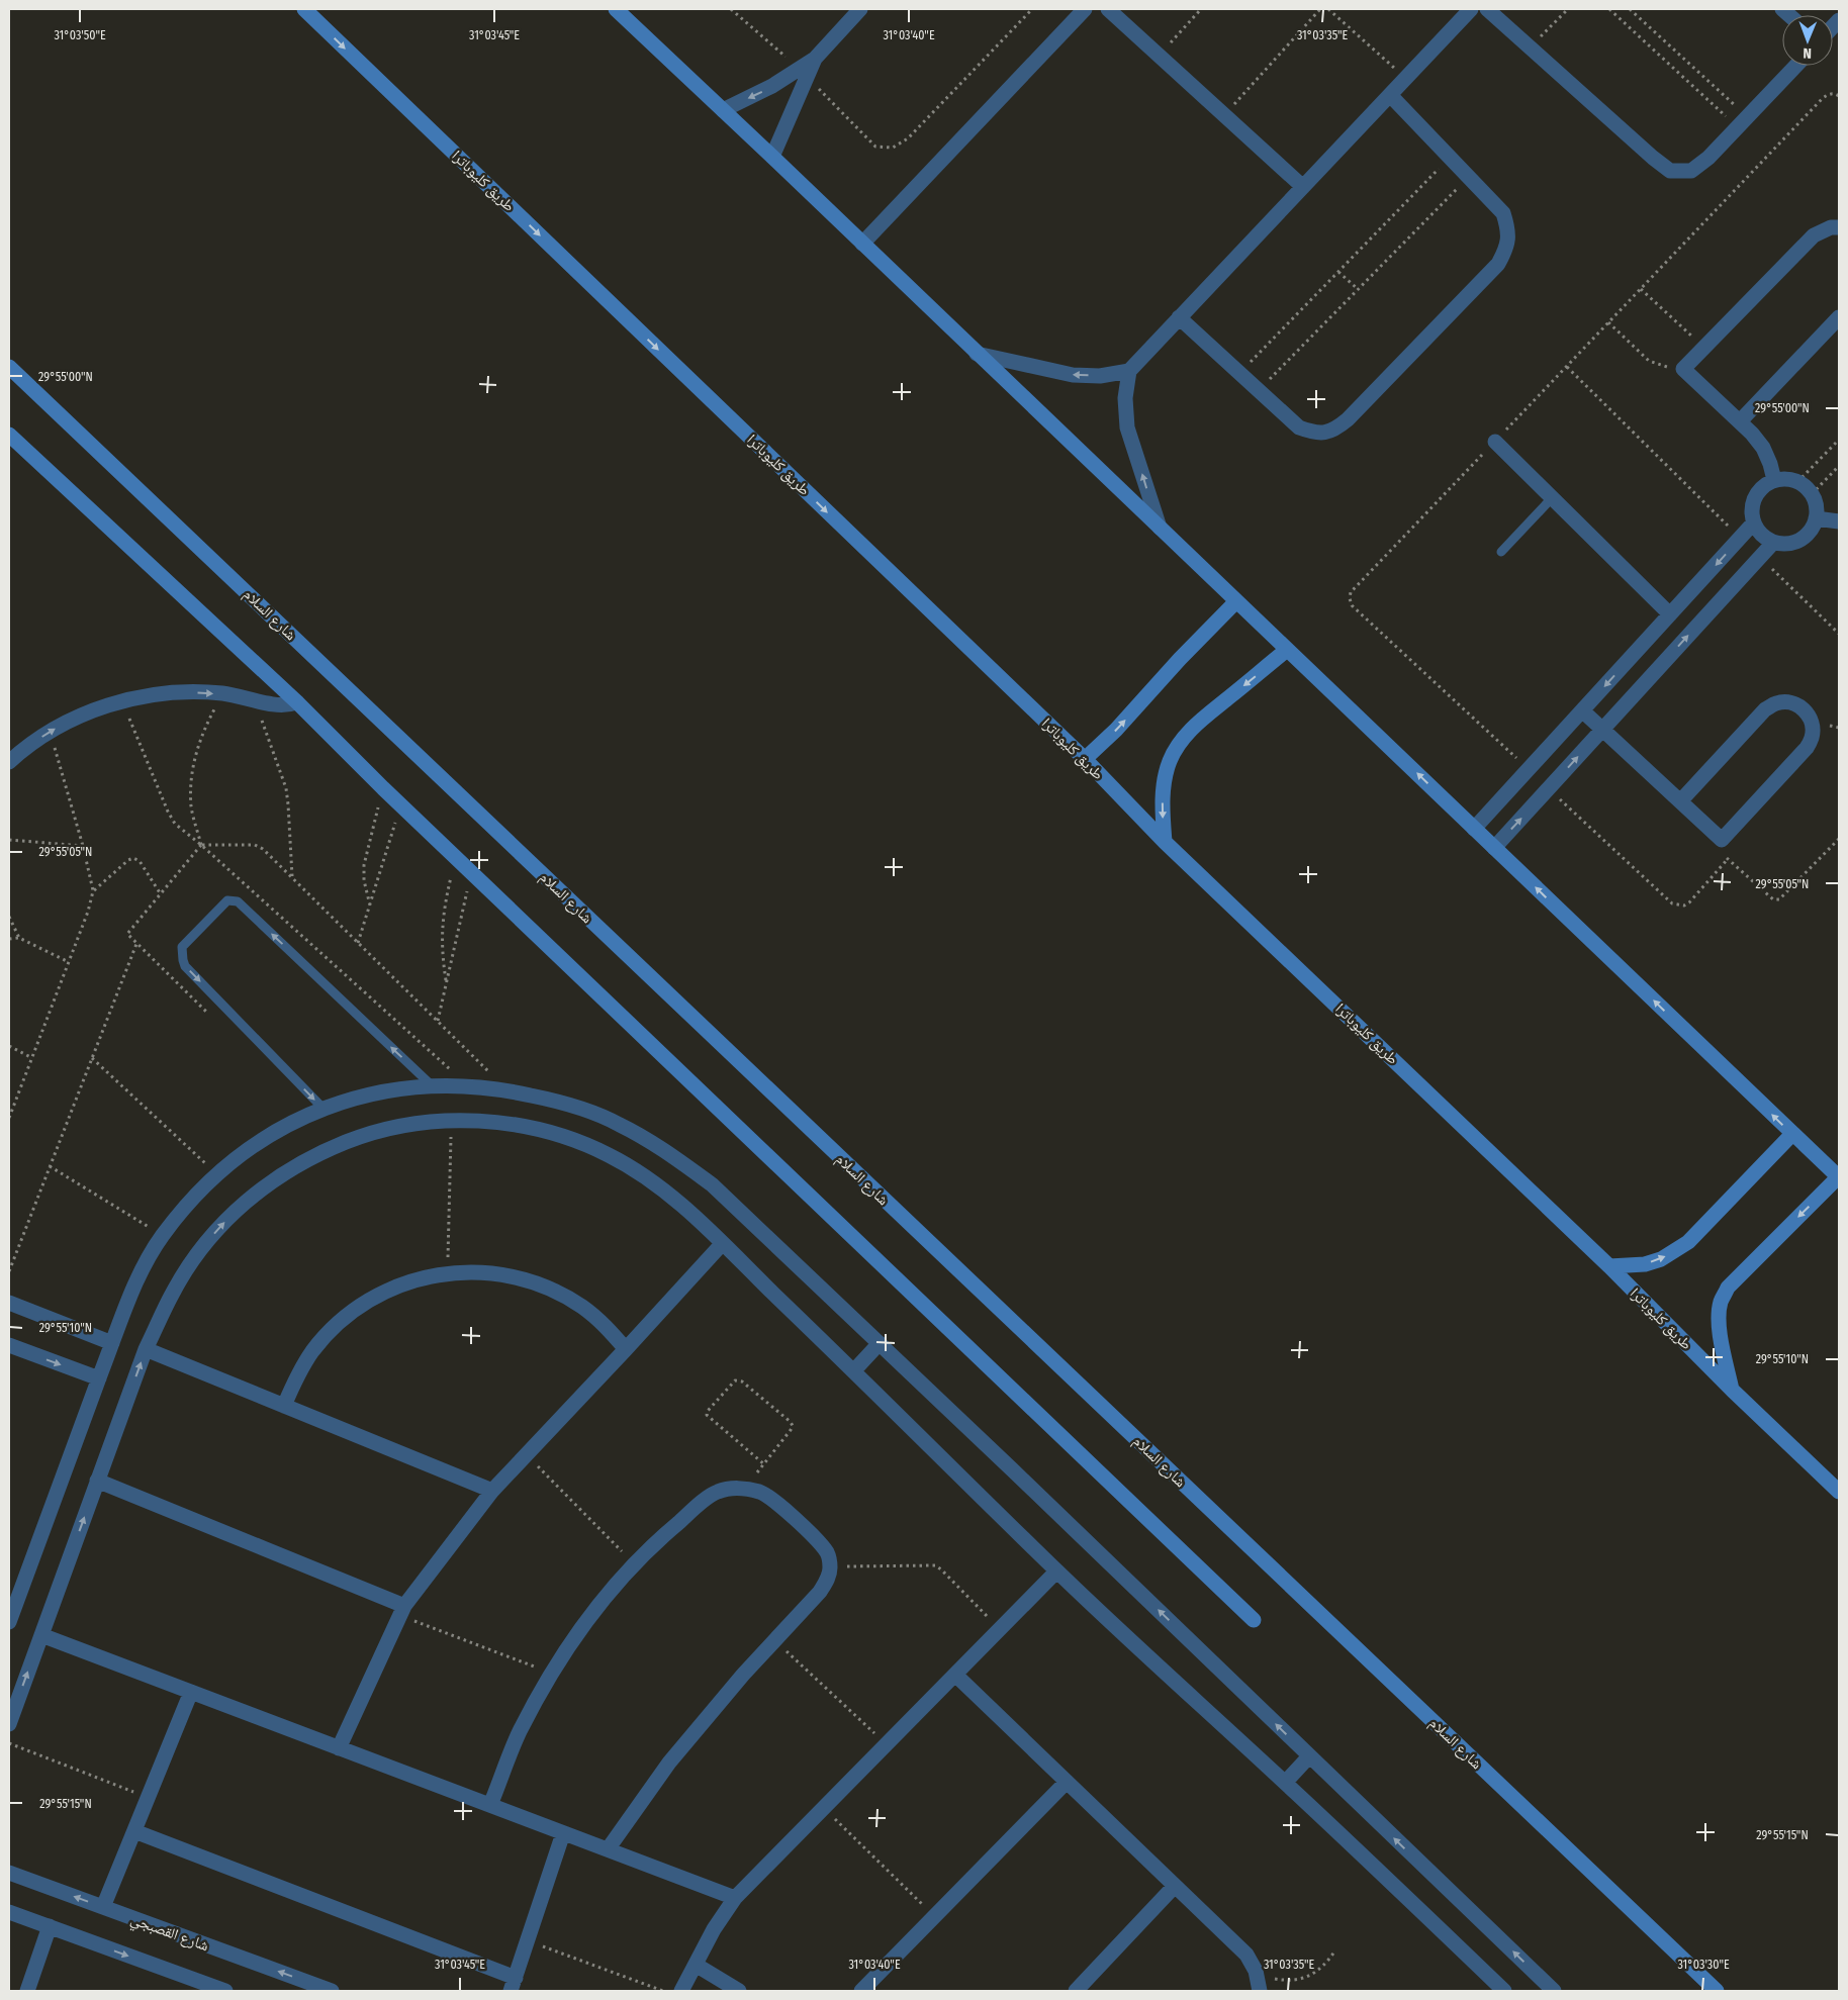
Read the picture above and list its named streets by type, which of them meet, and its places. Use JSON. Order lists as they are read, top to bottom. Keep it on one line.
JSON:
{"streets":{"main road":["طريق كليوباترا","شارع السلام"],"street":["شارع القصبجي"]},"one_way":["طريق كليوباترا"],"north":"bottom","coordinates":["31°03'50\"E","31°03'45\"E","31°03'40\"E","31°03'35\"E","29°55'00\"N","29°55'05\"N","29°55'10\"N","29°55'15\"N","31°03'30\"E"]}
